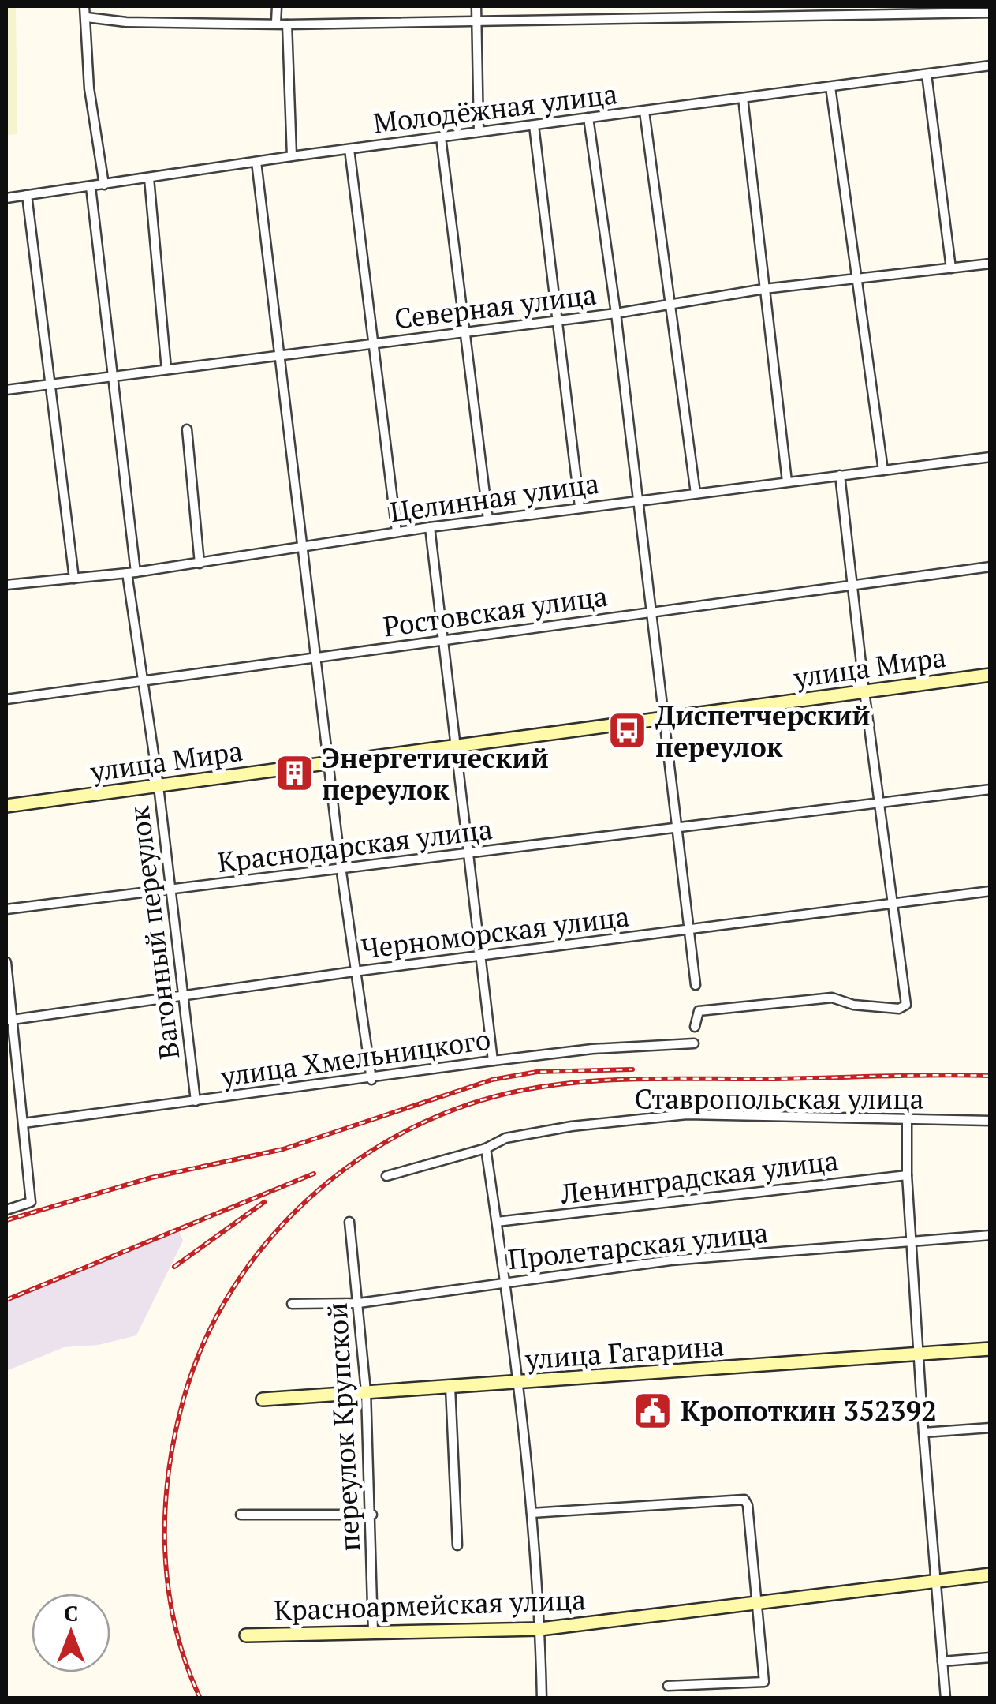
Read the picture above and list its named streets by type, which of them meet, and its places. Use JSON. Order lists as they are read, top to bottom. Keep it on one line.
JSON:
{"streets":{"street":["Молодёжная улица","Северная улица","Целинная улица","Ростовская улица","улица Мира","Краснодарская улица","Черноморская улица","Вагонный переулок","улица Хмельницкого","Ставропольская улица","Ленинградская улица","Пролетарская улица","улица Гагарина","переулок Крупской","Красноармейская улица"]},"crossings":[["Молодёжная улица","Вагонный переулок"],["Северная улица","Вагонный переулок"],["Целинная улица","Вагонный переулок"],["Ростовская улица","Вагонный переулок"],["улица Мира","Вагонный переулок"],["Краснодарская улица","Вагонный переулок"],["Черноморская улица","Вагонный переулок"],["Вагонный переулок","улица Хмельницкого"],["Пролетарская улица","переулок Крупской"],["улица Гагарина","переулок Крупской"],["переулок Крупской","Красноармейская улица"]],"places":{"bus stop":["Диспетчерский переулок"],"building":["Энергетический переулок"],"public building":["Кропоткин 352392"]},"north":"top"}
